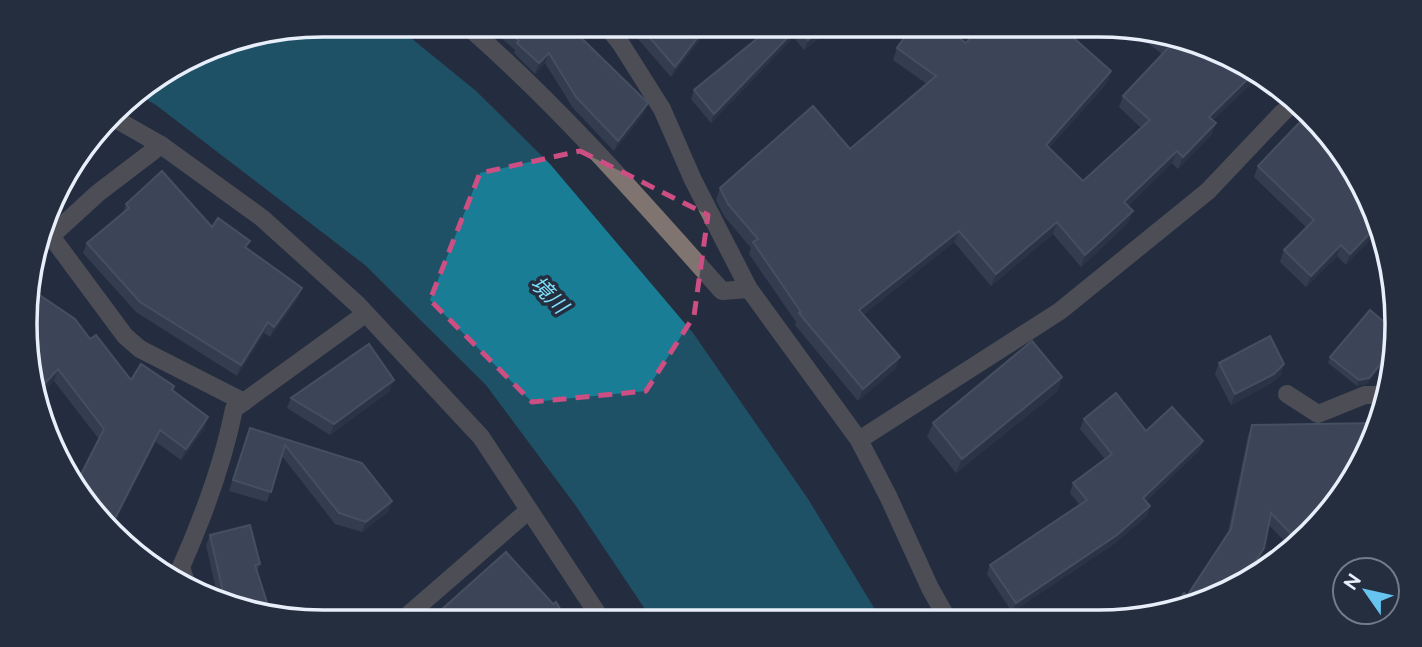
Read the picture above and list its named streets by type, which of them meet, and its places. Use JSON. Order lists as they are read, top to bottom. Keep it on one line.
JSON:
{"water":["境川"],"north":"top left"}
